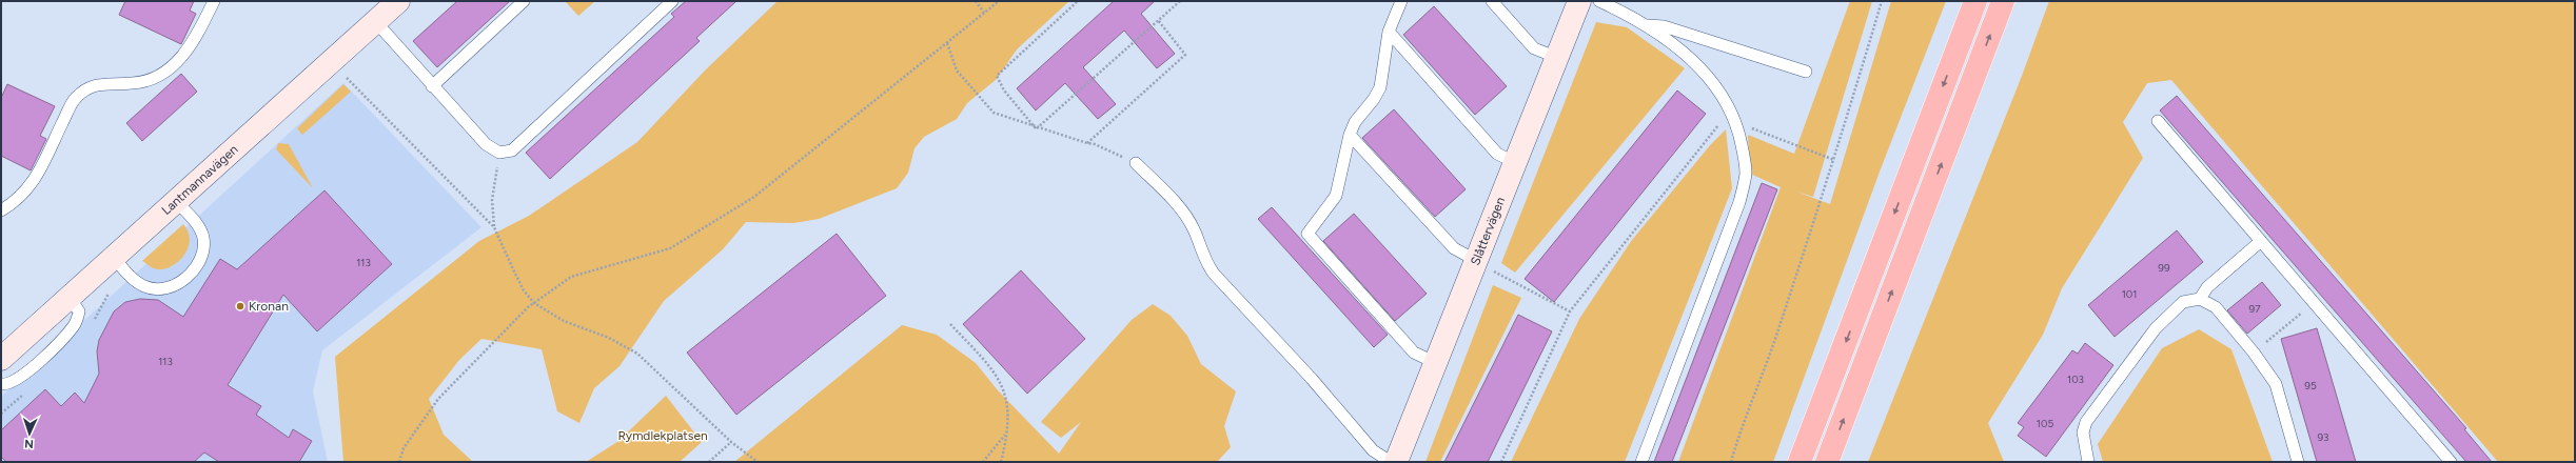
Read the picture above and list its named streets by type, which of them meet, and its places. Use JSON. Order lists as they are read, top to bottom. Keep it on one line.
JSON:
{"streets":{"street":["Lantmannavägen","Slåttervägen"]},"parks":["Rymdlekplatsen"],"places":["Kronan"],"house_numbers":["113","99","101","97","113","103","95","105","93"],"north":"bottom"}
